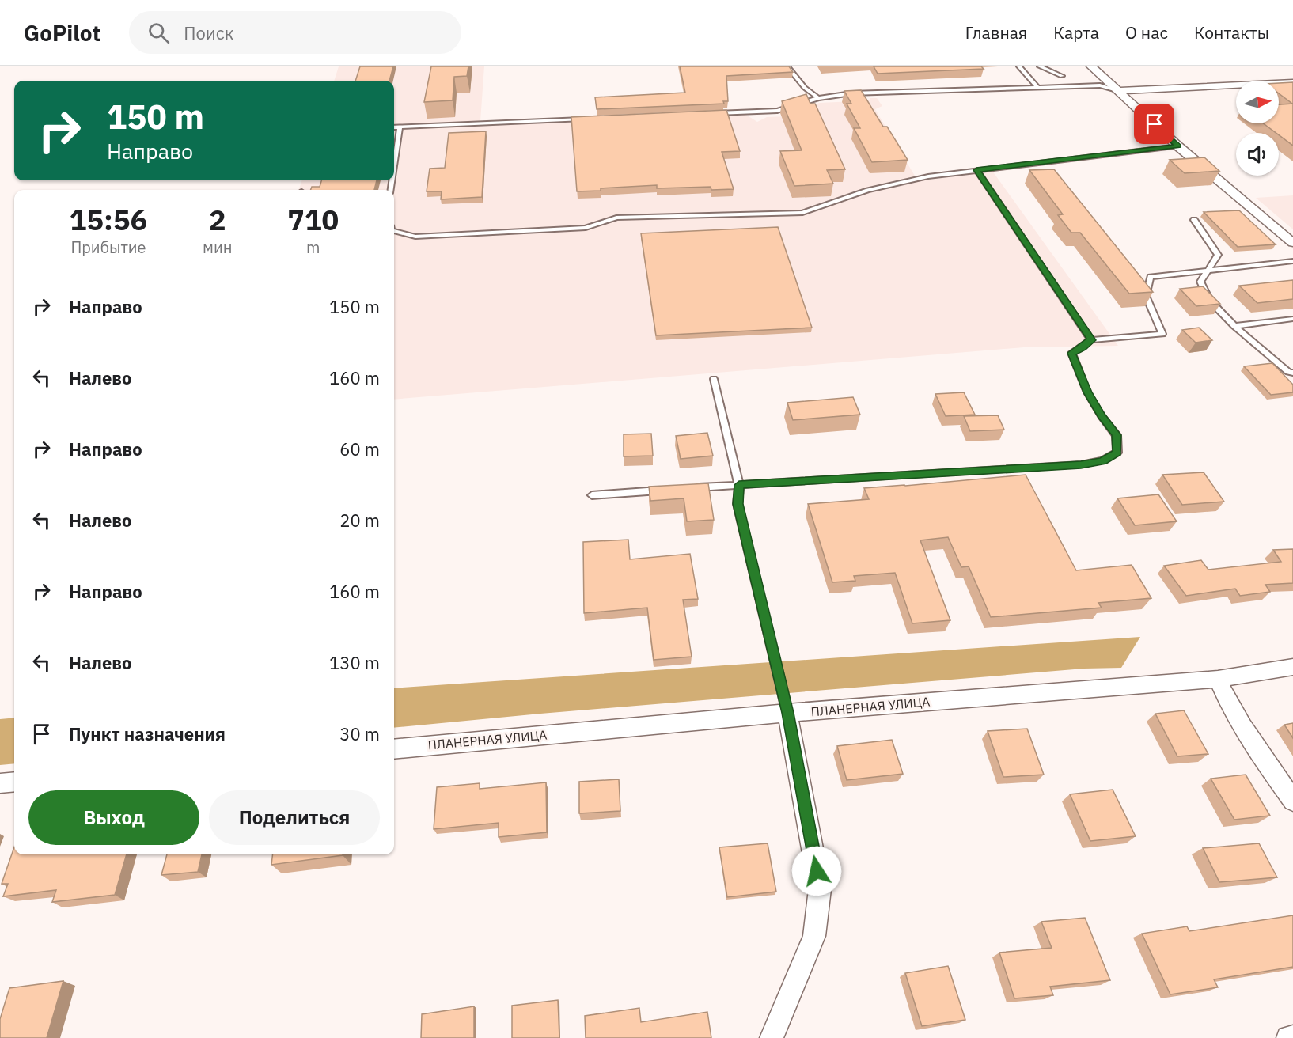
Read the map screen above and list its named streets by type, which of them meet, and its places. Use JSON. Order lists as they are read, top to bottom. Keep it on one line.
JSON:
{"streets":{"street":["ПЛАНЕРНАЯ УЛИЦА"]},"north":"right","page":{"header":"GoPilot","search":"Поиск","nav":["Главная","Карта","О нас","Контакты"],"turn":["150 m","Направо"],"eta":["15:56","Прибытие","2","мин","710","m"],"list":[{"name":"Направо","value":"150 m"},{"name":"Налево","value":"160 m"},{"name":"Направо","value":"60 m"},{"name":"Налево","value":"20 m"},{"name":"Направо","value":"160 m"},{"name":"Налево","value":"130 m"},{"name":"Пункт назначения","value":"30 m"}],"buttons":["Выход","Поделиться"]}}
